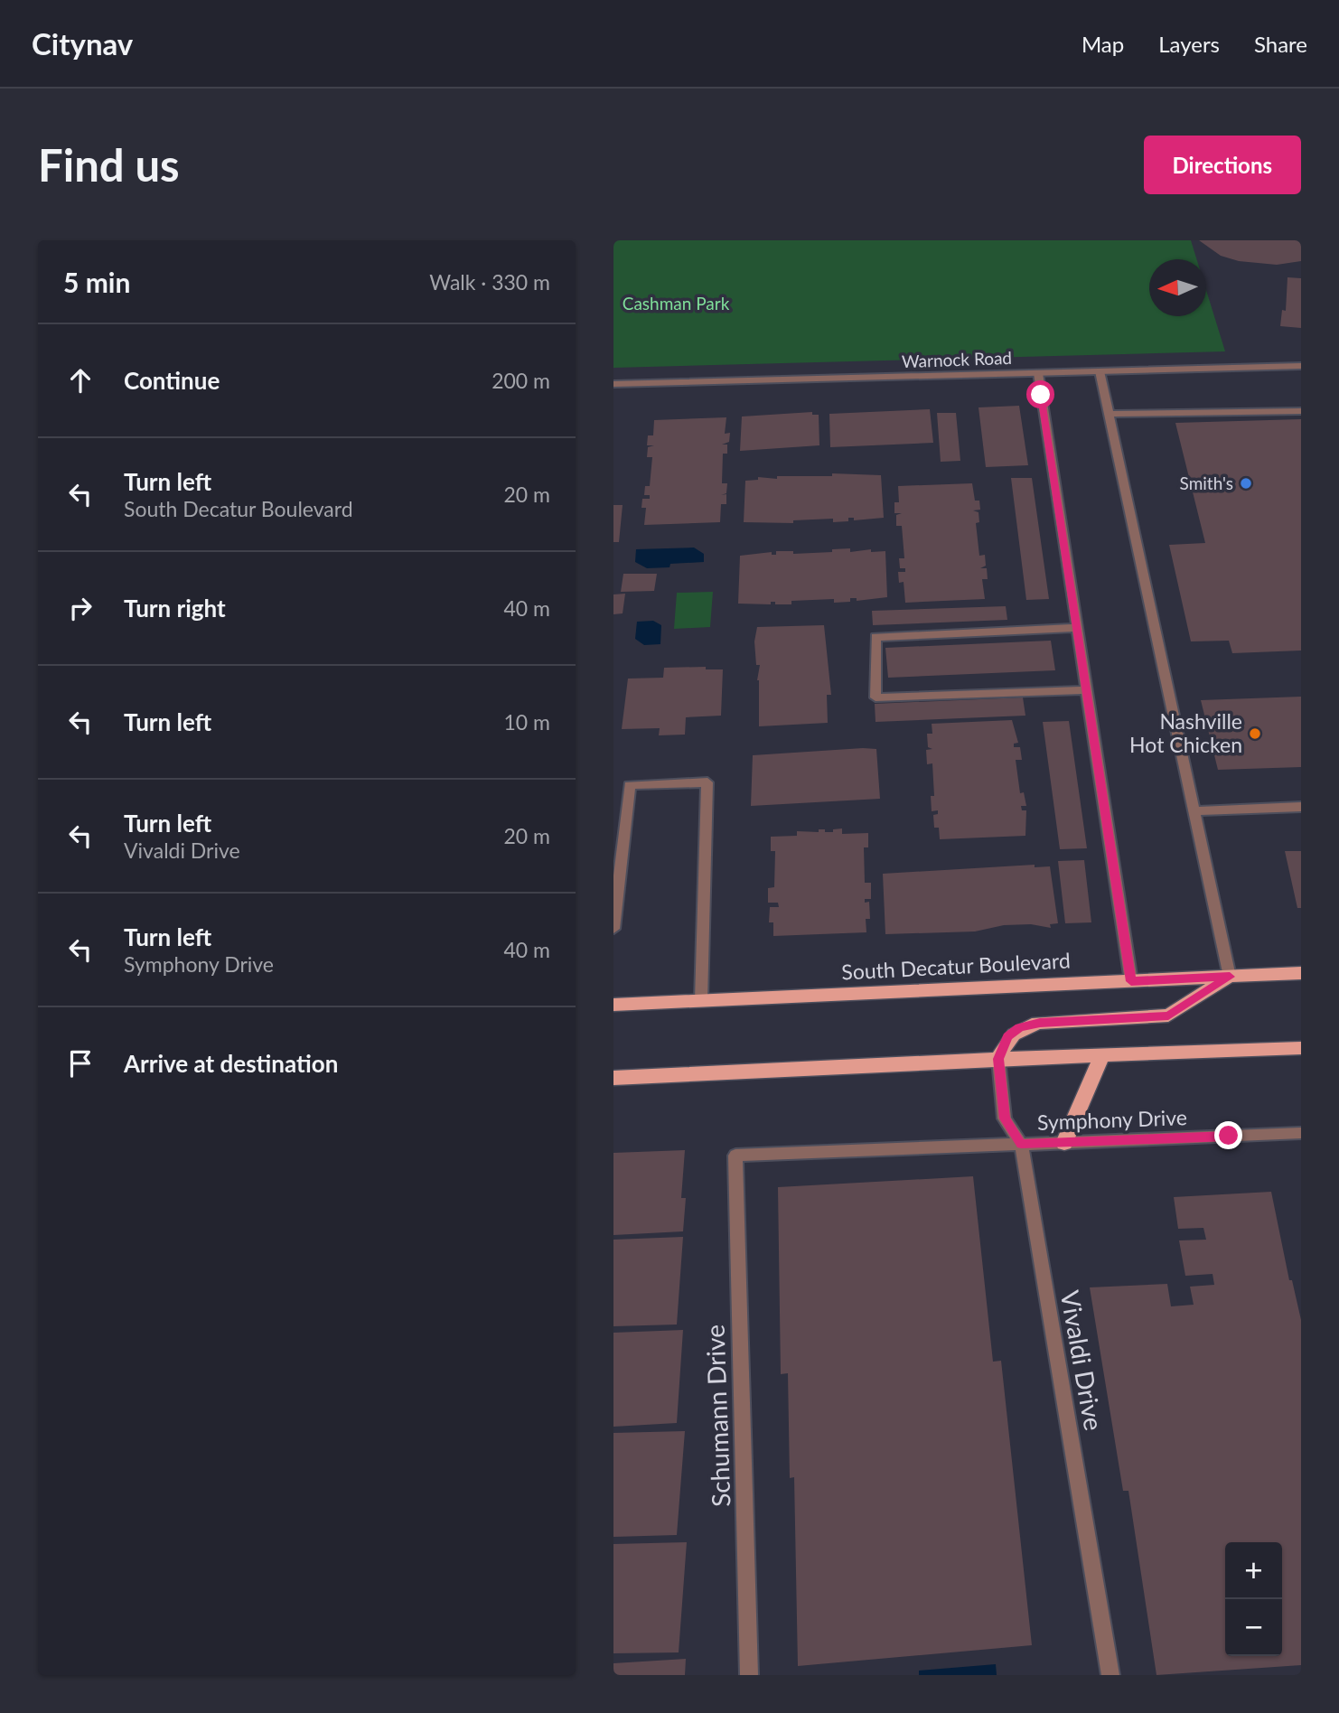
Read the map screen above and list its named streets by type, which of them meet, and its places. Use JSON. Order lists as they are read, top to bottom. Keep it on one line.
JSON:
{"streets":{"main road":["South Decatur Boulevard"],"street":["Warnock Road","Symphony Drive","Vivaldi Drive","Schumann Drive"]},"crossings":[["Symphony Drive","Vivaldi Drive"],["Symphony Drive","Schumann Drive"]],"parks":["Cashman Park"],"places":["Smith's","Nashville Hot Chicken"],"north":"left","page":{"header":"Citynav","nav":["Map","Layers","Share"],"buttons":"Directions","title":"Find us","heading":["5 min","Walk · 330 m"],"list":[["Continue","200 m"],["Turn left","South Decatur Boulevard","20 m"],["Turn right","40 m"],["Turn left","10 m"],["Turn left","Vivaldi Drive","20 m"],["Turn left","Symphony Drive","40 m"],"Arrive at destination"],"map_buttons":["+","−"]}}
